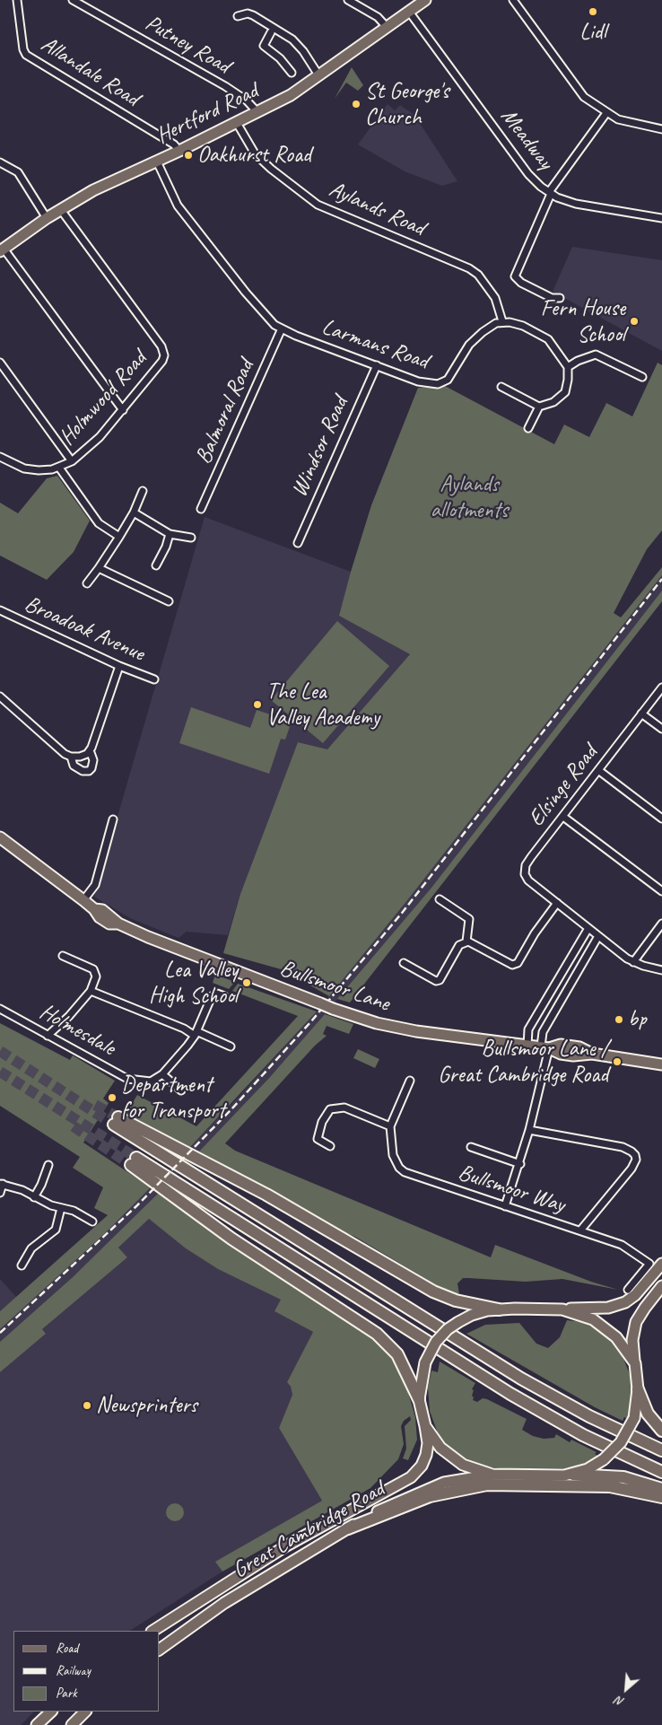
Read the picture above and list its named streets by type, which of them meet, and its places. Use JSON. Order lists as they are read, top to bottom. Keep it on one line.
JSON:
{"streets":{"main road":["Hertford Road","Bullsmoor Lane","Great Cambridge Road"],"street":["Putney Road","Allandale Road","Meadway","Aylands Road","Larmans Road","Holmwood Road","Balmoral Road","Windsor Road","Broadoak Avenue","Elsinge Road","Holmesdale","Bullsmoor Way"]},"crossings":[["Putney Road","Hertford Road"],["Allandale Road","Hertford Road"],["Hertford Road","Meadway"],["Hertford Road","Aylands Road"],["Hertford Road","Larmans Road"],["Hertford Road","Holmwood Road"],["Aylands Road","Larmans Road"],["Larmans Road","Balmoral Road"],["Larmans Road","Windsor Road"]],"parks":["Aylands allotments"],"places":["Lidl","St George's Church","Oakhurst Road","Fern House School","The Lea Valley Academy","Lea Valley High School","bp","Bullsmoor Lane / Great Cambridge Road","Department for Transport","Newsprinters"],"legend":["Road","Railway","Park"],"north":"bottom left"}
